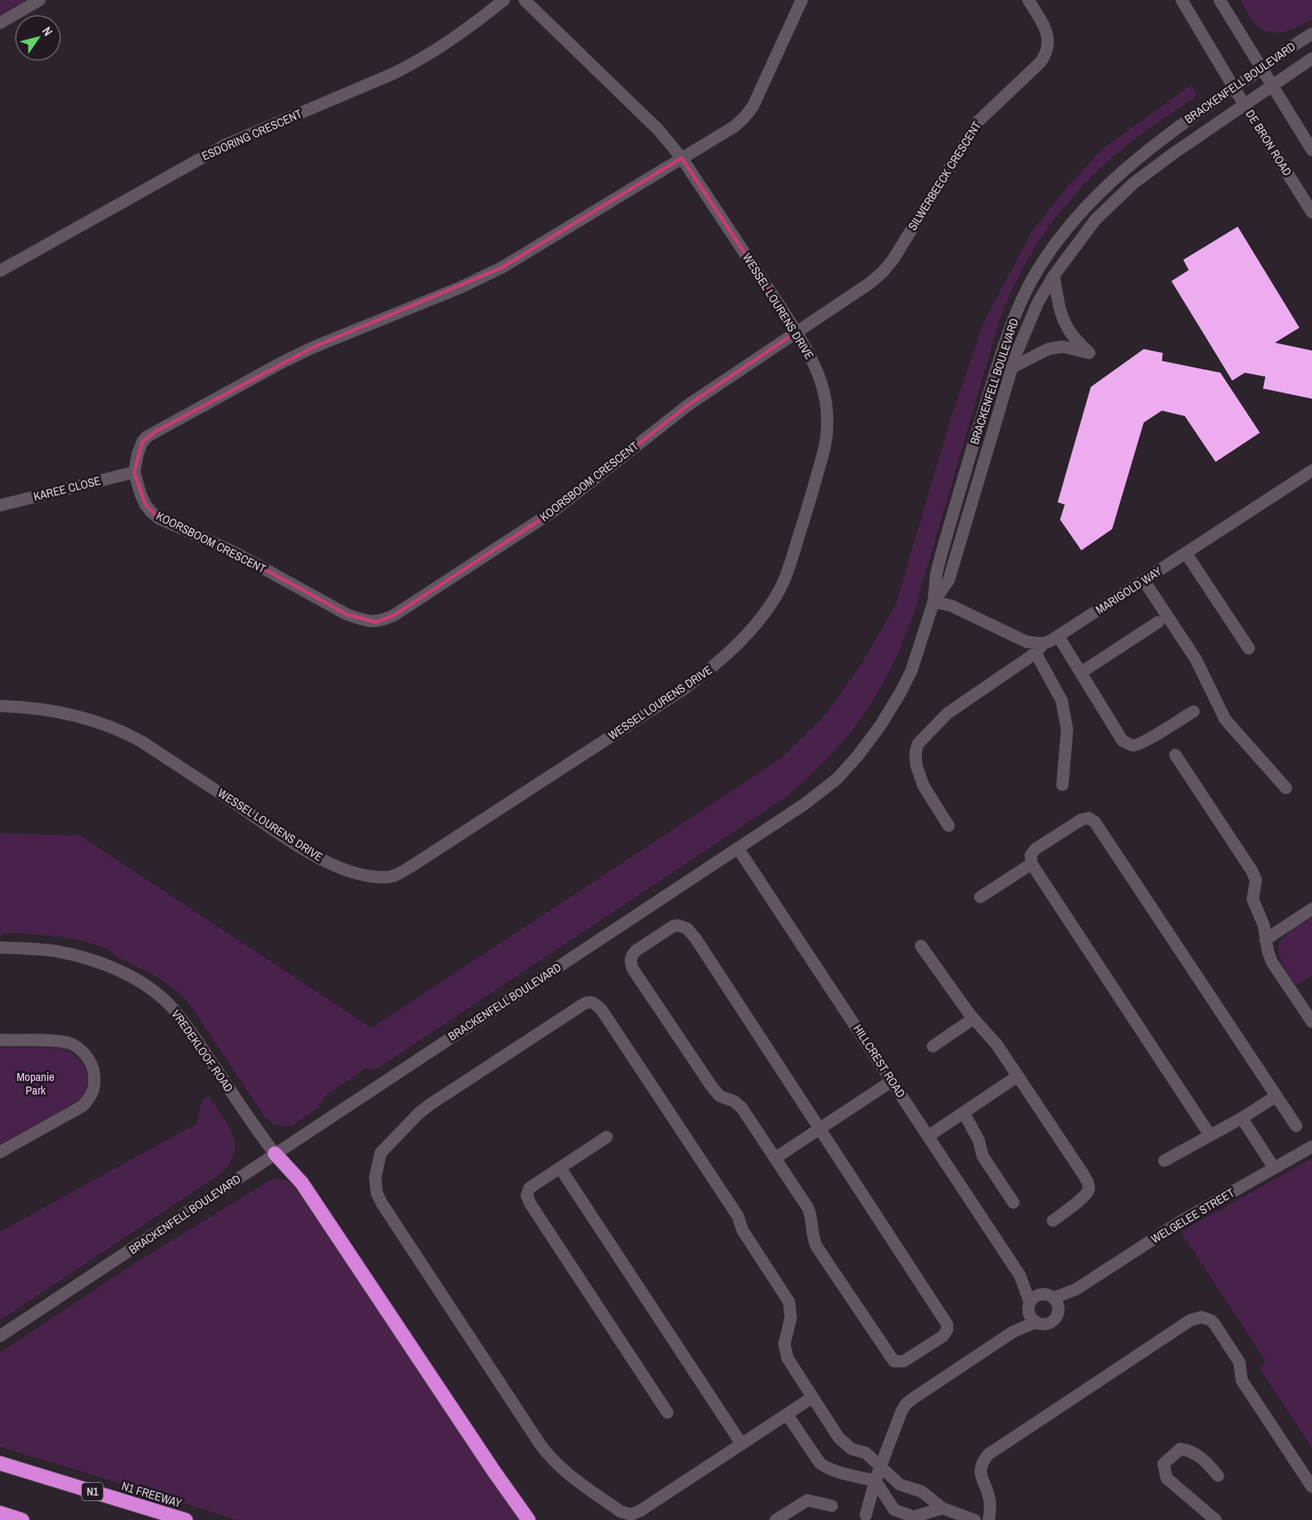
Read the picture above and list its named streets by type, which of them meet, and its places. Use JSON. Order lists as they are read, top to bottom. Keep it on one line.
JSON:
{"streets":{"highway":["N1","N1 FREEWAY"],"street":["BRACKENFELL BOULEVARD","ESDORING CRESCENT","DE BRON ROAD","SILWERBEECK CRESCENT","WESSEL LOURENS DRIVE","KOORSBOOM CRESCENT","KAREE CLOSE","MARIGOLD WAY","VREDEKLOOF ROAD","HILLCREST ROAD","WELGELEE STREET"]},"crossings":[["BRACKENFELL BOULEVARD","DE BRON ROAD"],["BRACKENFELL BOULEVARD","VREDEKLOOF ROAD"],["BRACKENFELL BOULEVARD","HILLCREST ROAD"],["SILWERBEECK CRESCENT","WESSEL LOURENS DRIVE"],["SILWERBEECK CRESCENT","KOORSBOOM CRESCENT"],["WESSEL LOURENS DRIVE","KOORSBOOM CRESCENT"],["KOORSBOOM CRESCENT","KAREE CLOSE"],["HILLCREST ROAD","WELGELEE STREET"]],"parks":["Mopanie Park"],"north":"top right"}
